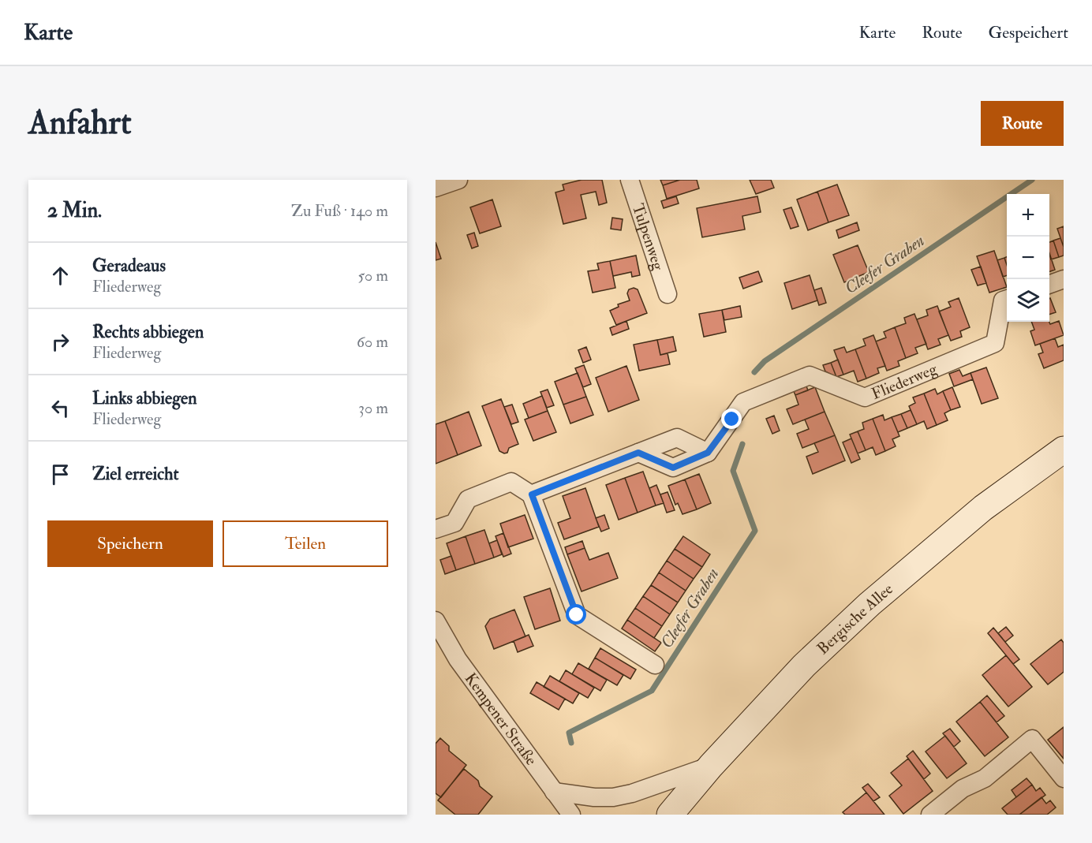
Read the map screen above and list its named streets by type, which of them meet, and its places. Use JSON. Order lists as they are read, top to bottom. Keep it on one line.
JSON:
{"streets":{"main road":["Bergische Allee"],"street":["Tulpenweg","Fliederweg","Kempener Straße"]},"water":["Cleefer Graben"],"page":{"header":"Karte","nav":["Karte","Route","Gespeichert"],"buttons":["Route",["Speichern","Teilen"]],"title":"Anfahrt","heading":["2 Min.","Zu Fuß · 140 m"],"map_buttons":["+","−"],"list":[["Geradeaus","Fliederweg","50 m"],["Rechts abbiegen","Fliederweg","60 m"],["Links abbiegen","Fliederweg","30 m"],"Ziel erreicht"]}}
